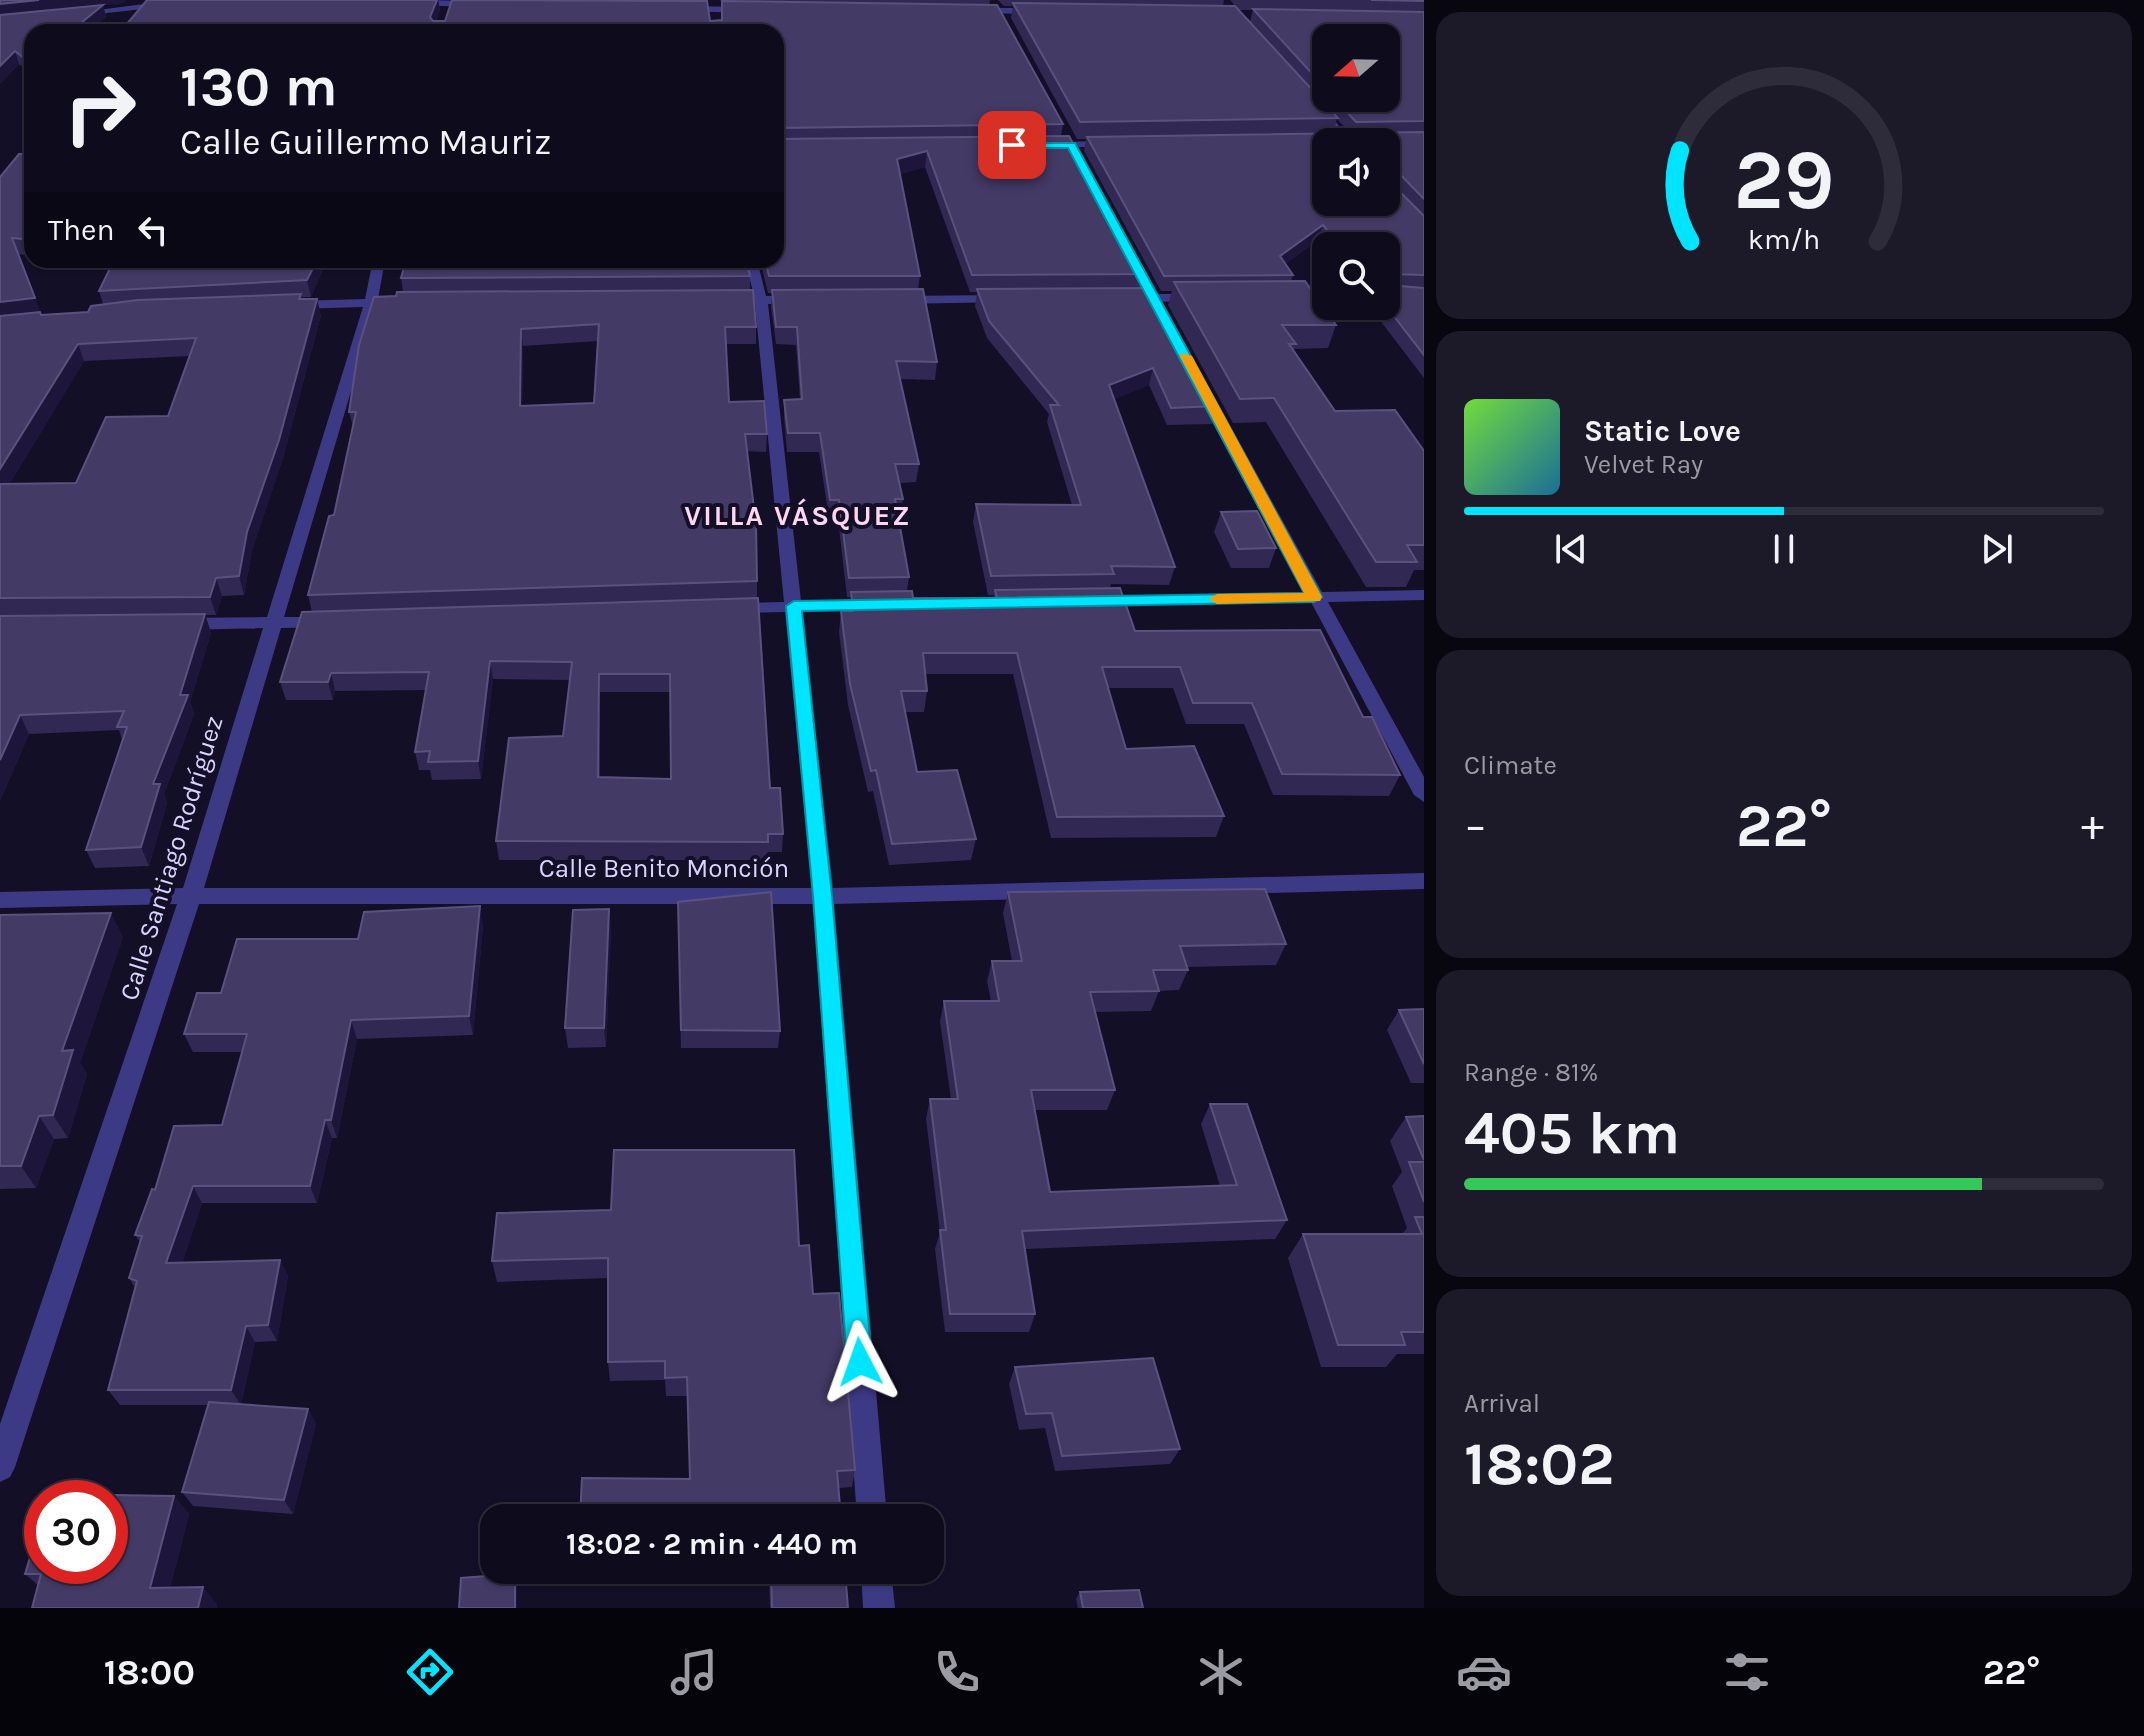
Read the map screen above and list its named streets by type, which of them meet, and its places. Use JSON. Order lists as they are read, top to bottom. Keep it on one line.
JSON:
{"streets":{"street":["Calle Santiago Rodríguez","Calle Benito Monción"]},"crossings":[["Calle Santiago Rodríguez","Calle Benito Monción"]],"districts":["VILLA VÁSQUEZ"],"north":"left","page":{"turn":["130 m","Calle Guillermo Mauriz"],"then":"Then","song":["Static Love","Velvet Ray"],"tile":["Climate",["Range · 81%","405 km"],["Arrival","18:02"]],"heat":["−","22°","+"],"limit":"30","trip":"18:02 · 2 min · 440 m","tabs":["18:00","22°"],"gauge":["29","km/h"]}}
